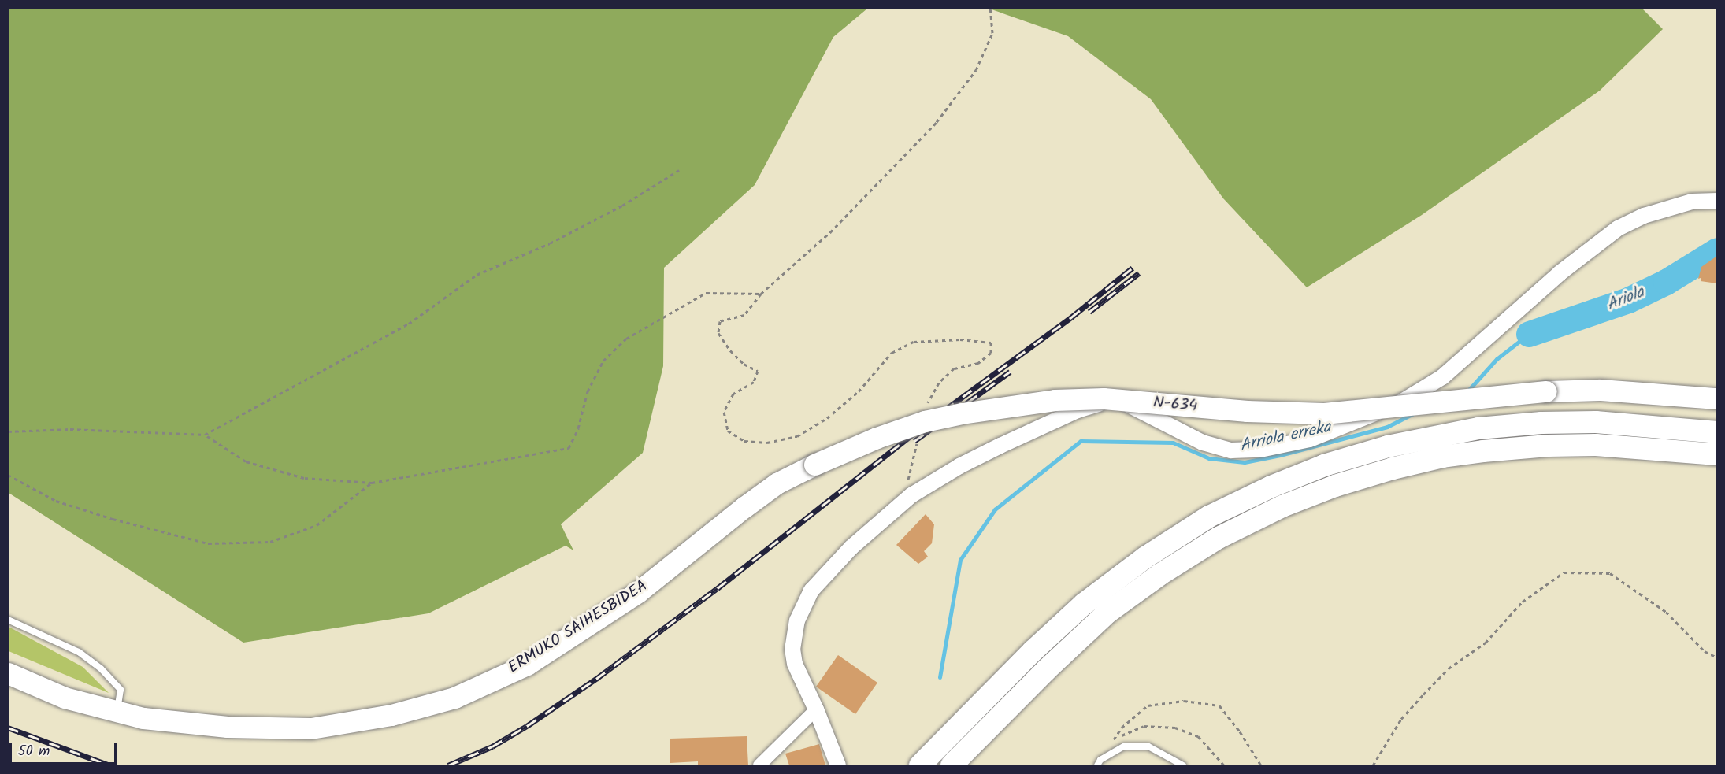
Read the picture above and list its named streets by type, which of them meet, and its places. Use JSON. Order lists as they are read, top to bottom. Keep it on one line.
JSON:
{"streets":{"highway":["N-634","ERMUKO SAIHESBIDEA"]},"crossings":[["N-634","ERMUKO SAIHESBIDEA"]],"water":["Ariola","Arriola erreka"],"scale_bar":"50 m"}
